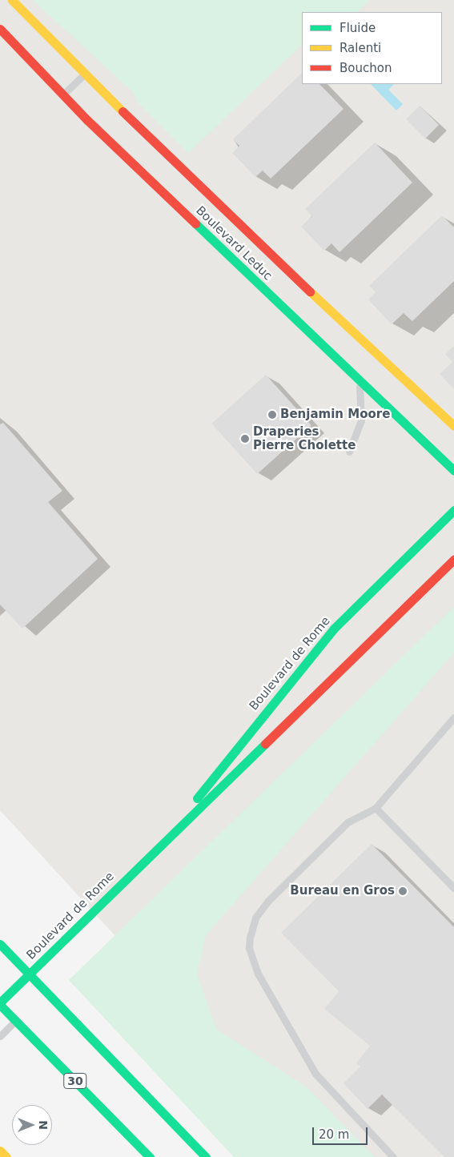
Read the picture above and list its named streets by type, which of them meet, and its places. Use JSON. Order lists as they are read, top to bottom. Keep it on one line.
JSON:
{"streets":{"main road":["Boulevard Leduc","Boulevard de Rome","30"]},"crossings":[["Boulevard de Rome","30"]],"places":["Benjamin Moore","Draperies Pierre Cholette","Bureau en Gros"],"legend":["Fluide","Ralenti","Bouchon"],"scale_bar":"20 m","north":"right"}
